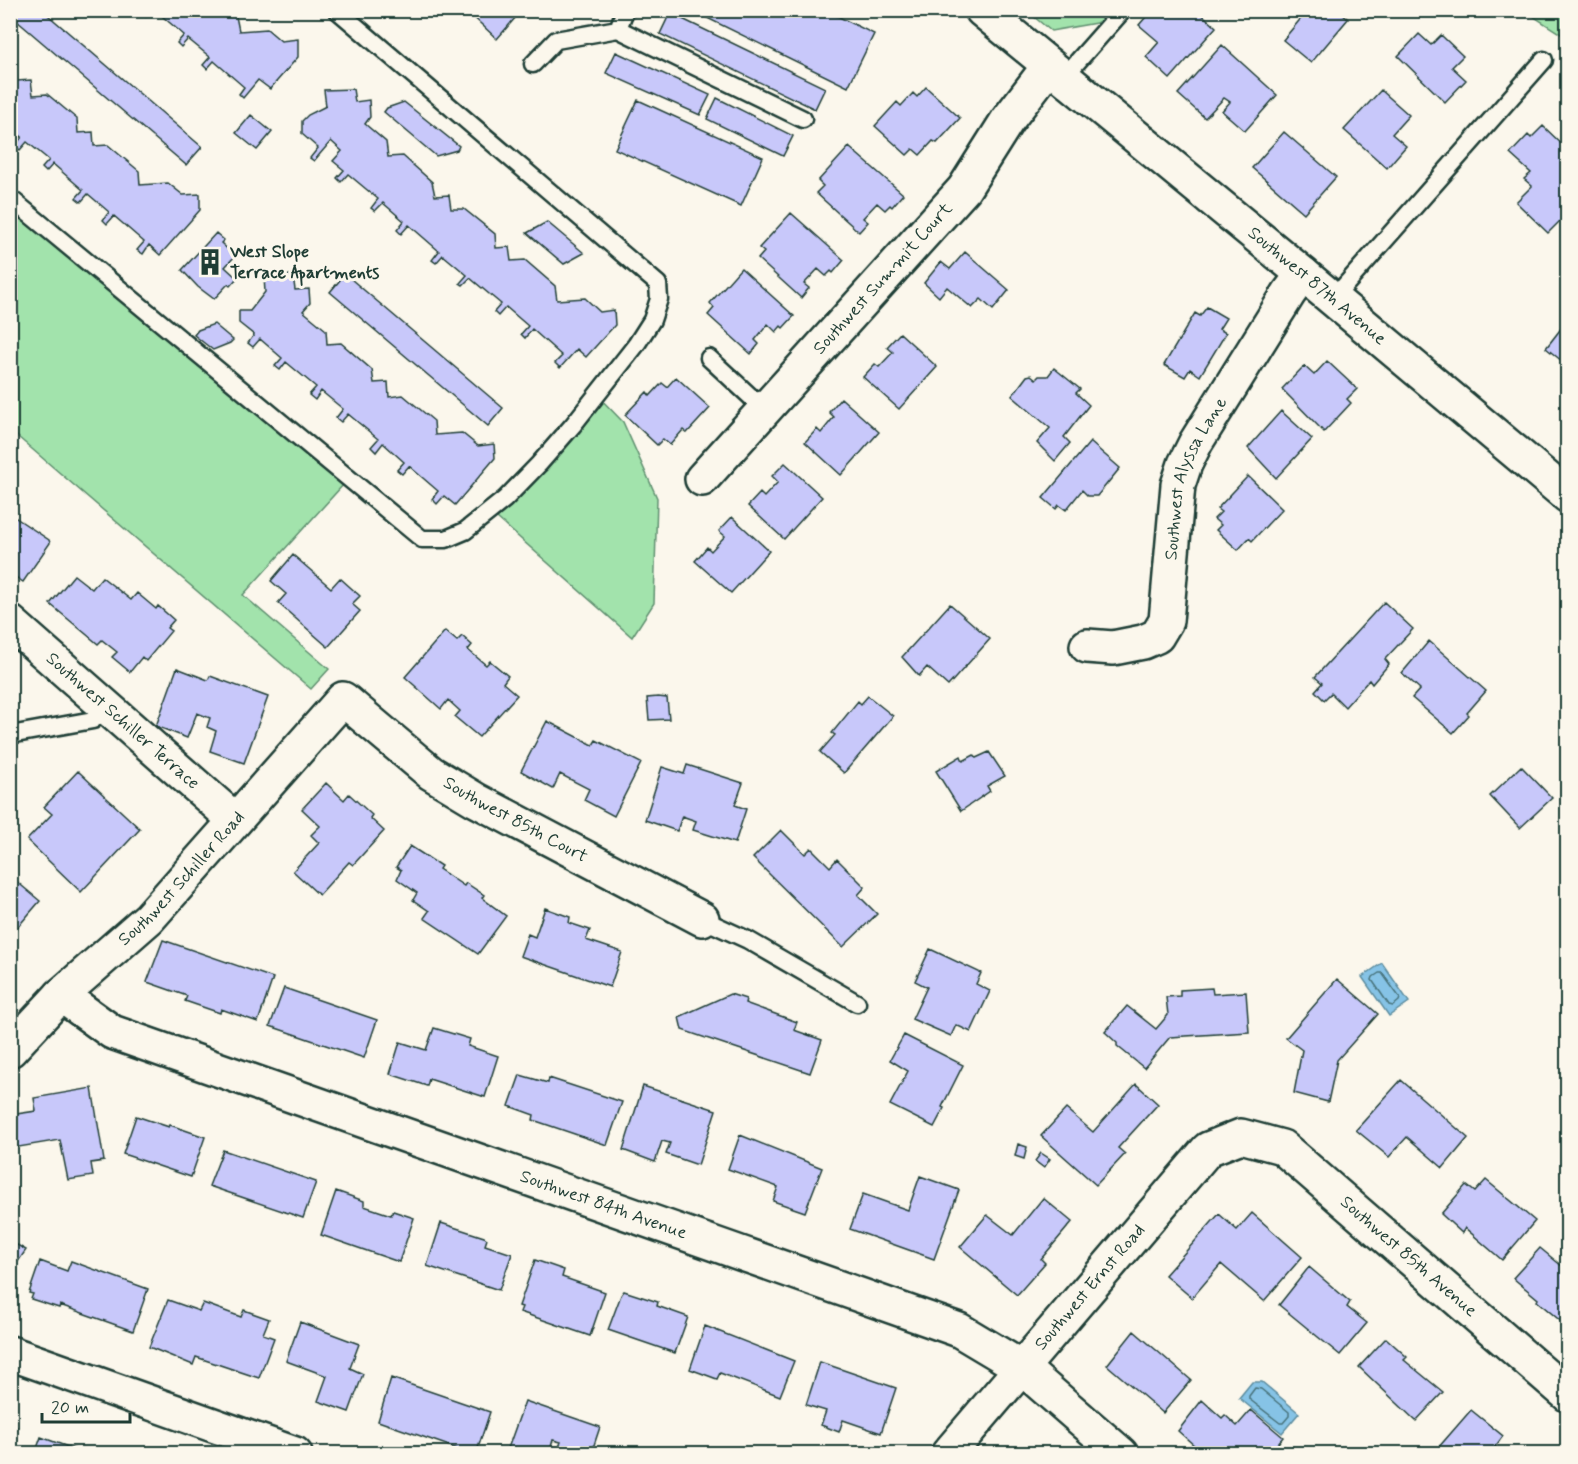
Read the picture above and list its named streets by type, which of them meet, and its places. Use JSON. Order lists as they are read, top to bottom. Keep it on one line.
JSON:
{"streets":{"street":["Southwest Summit Court","Southwest 87th Avenue","Southwest Alyssa Lane","Southwest Schiller Terrace","Southwest 85th Court","Southwest Schiller Road","Southwest 84th Avenue","Southwest 85th Avenue","Southwest Ernst Road"]},"crossings":[["Southwest Summit Court","Southwest 87th Avenue"],["Southwest 87th Avenue","Southwest Alyssa Lane"],["Southwest Schiller Terrace","Southwest Schiller Road"],["Southwest 85th Court","Southwest Schiller Road"],["Southwest Schiller Road","Southwest 84th Avenue"],["Southwest 84th Avenue","Southwest Ernst Road"],["Southwest 85th Avenue","Southwest Ernst Road"]],"places":{"building":["West Slope Terrace Apartments"]},"scale_bar":"20 m"}
